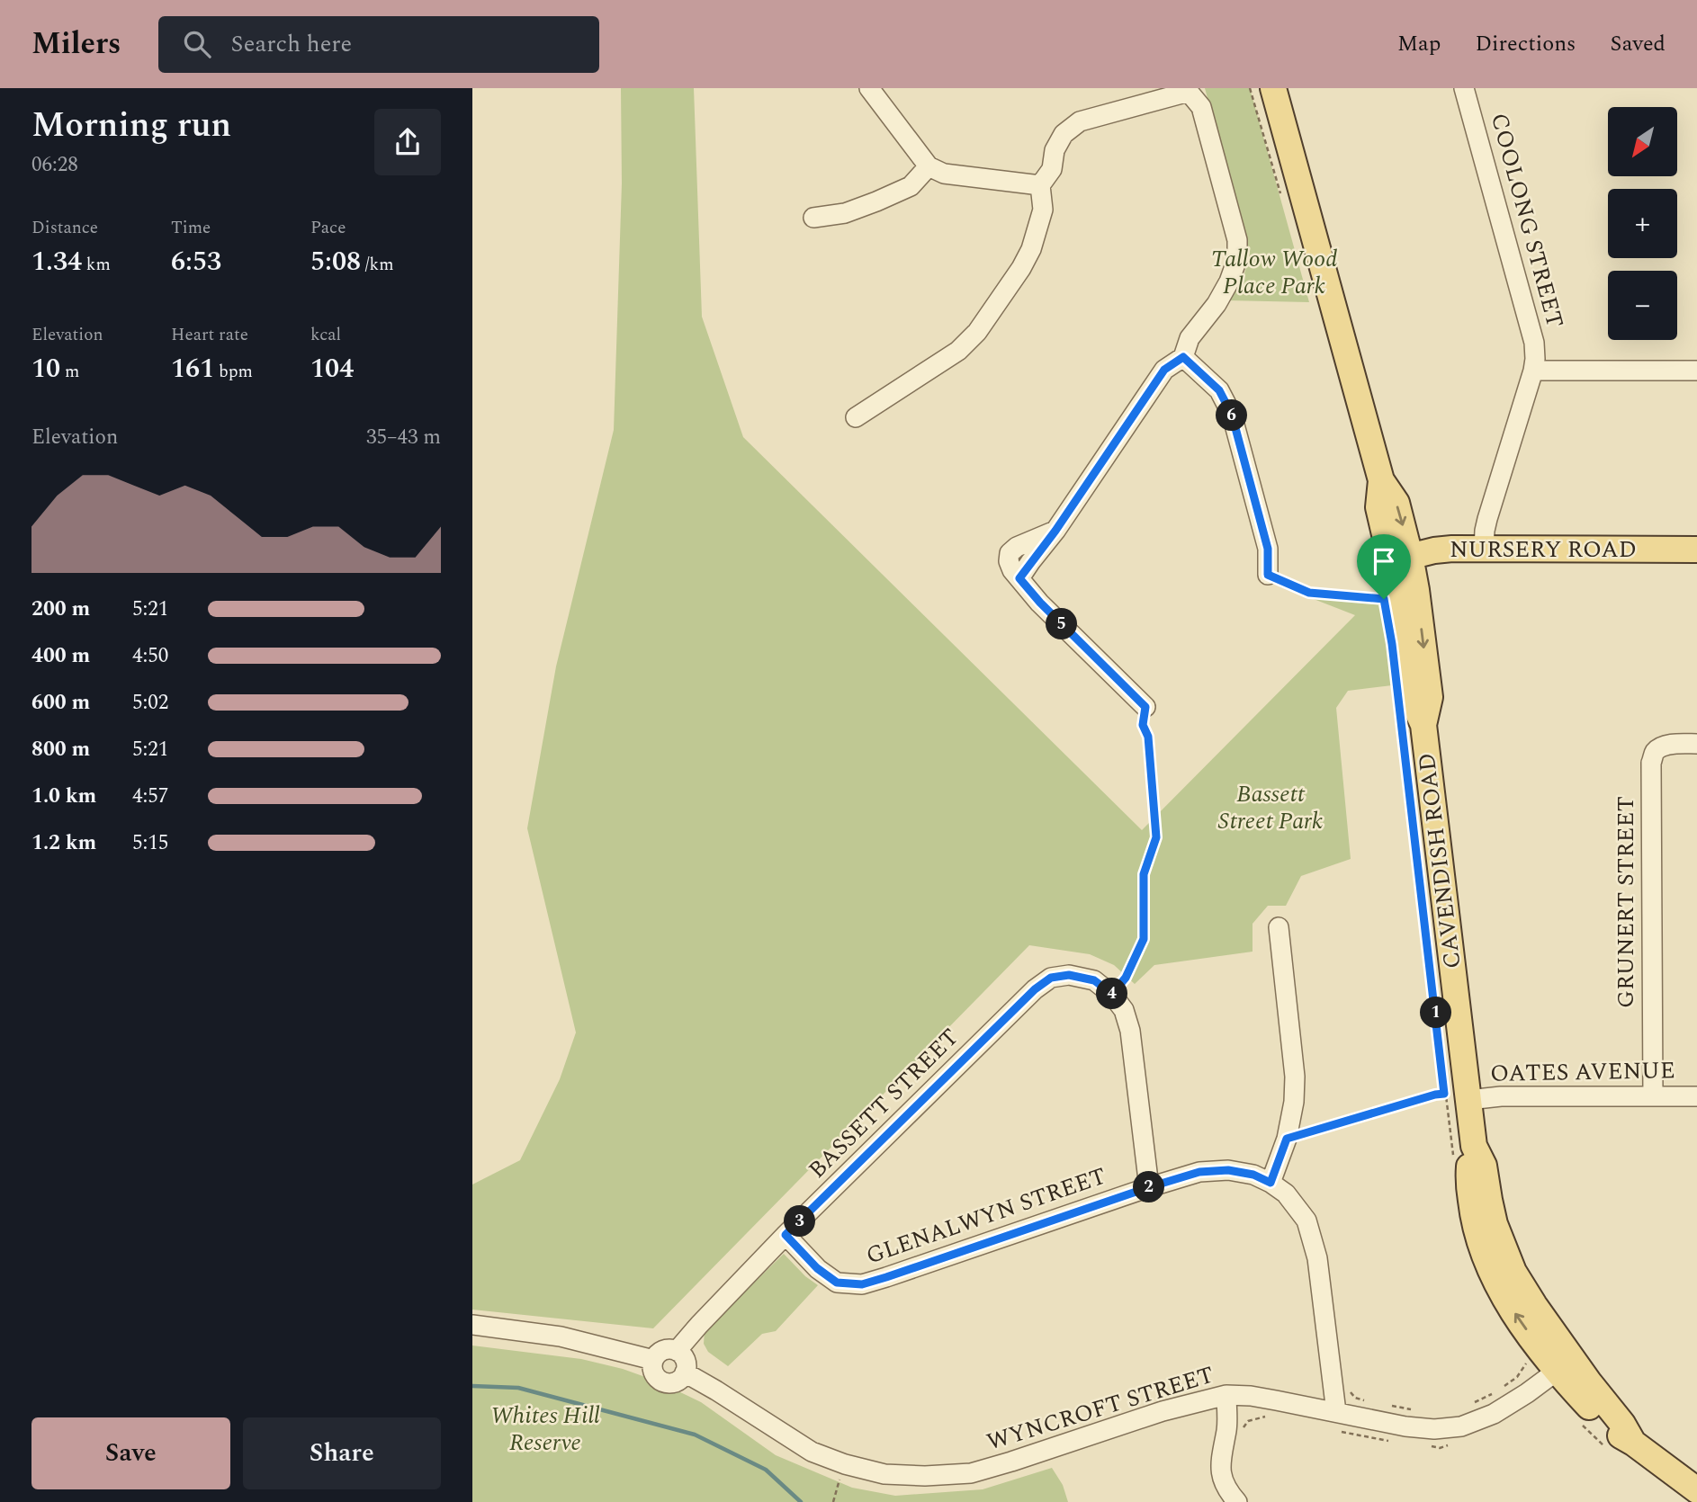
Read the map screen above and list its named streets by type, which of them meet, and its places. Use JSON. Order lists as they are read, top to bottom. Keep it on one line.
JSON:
{"streets":{"main road":["NURSERY ROAD","CAVENDISH ROAD"],"street":["COOLONG STREET","GRUNERT STREET","OATES AVENUE","BASSETT STREET","GLENALWYN STREET","WYNCROFT STREET"]},"crossings":[["COOLONG STREET","NURSERY ROAD"],["NURSERY ROAD","CAVENDISH ROAD"],["CAVENDISH ROAD","OATES AVENUE"],["CAVENDISH ROAD","WYNCROFT STREET"],["GRUNERT STREET","OATES AVENUE"],["BASSETT STREET","GLENALWYN STREET"],["BASSETT STREET","WYNCROFT STREET"],["GLENALWYN STREET","WYNCROFT STREET"]],"parks":["Tallow Wood Place Park","Bassett Street Park","Whites Hill Reserve"],"north":"bottom left","page":{"header":"Milers","search":"Search here","nav":["Map","Directions","Saved"],"heading":["Morning run","06:28"],"map_buttons":["+","−"],"stats":[["Distance","1.34 km"],["Time","6:53"],["Pace","5:08 /km"],["Elevation","10 m"],["Heart rate","161 bpm"],["kcal","104"]],"pins":["6","5","4","1","2","3"],"chart":["Elevation","35–43 m"],"list":[{"name":"200 m","note":"5:21"},{"name":"400 m","note":"4:50"},{"name":"600 m","note":"5:02"},{"name":"800 m","note":"5:21"},{"name":"1.0 km","note":"4:57"},{"name":"1.2 km","note":"5:15"}],"buttons":["Save","Share"]}}
